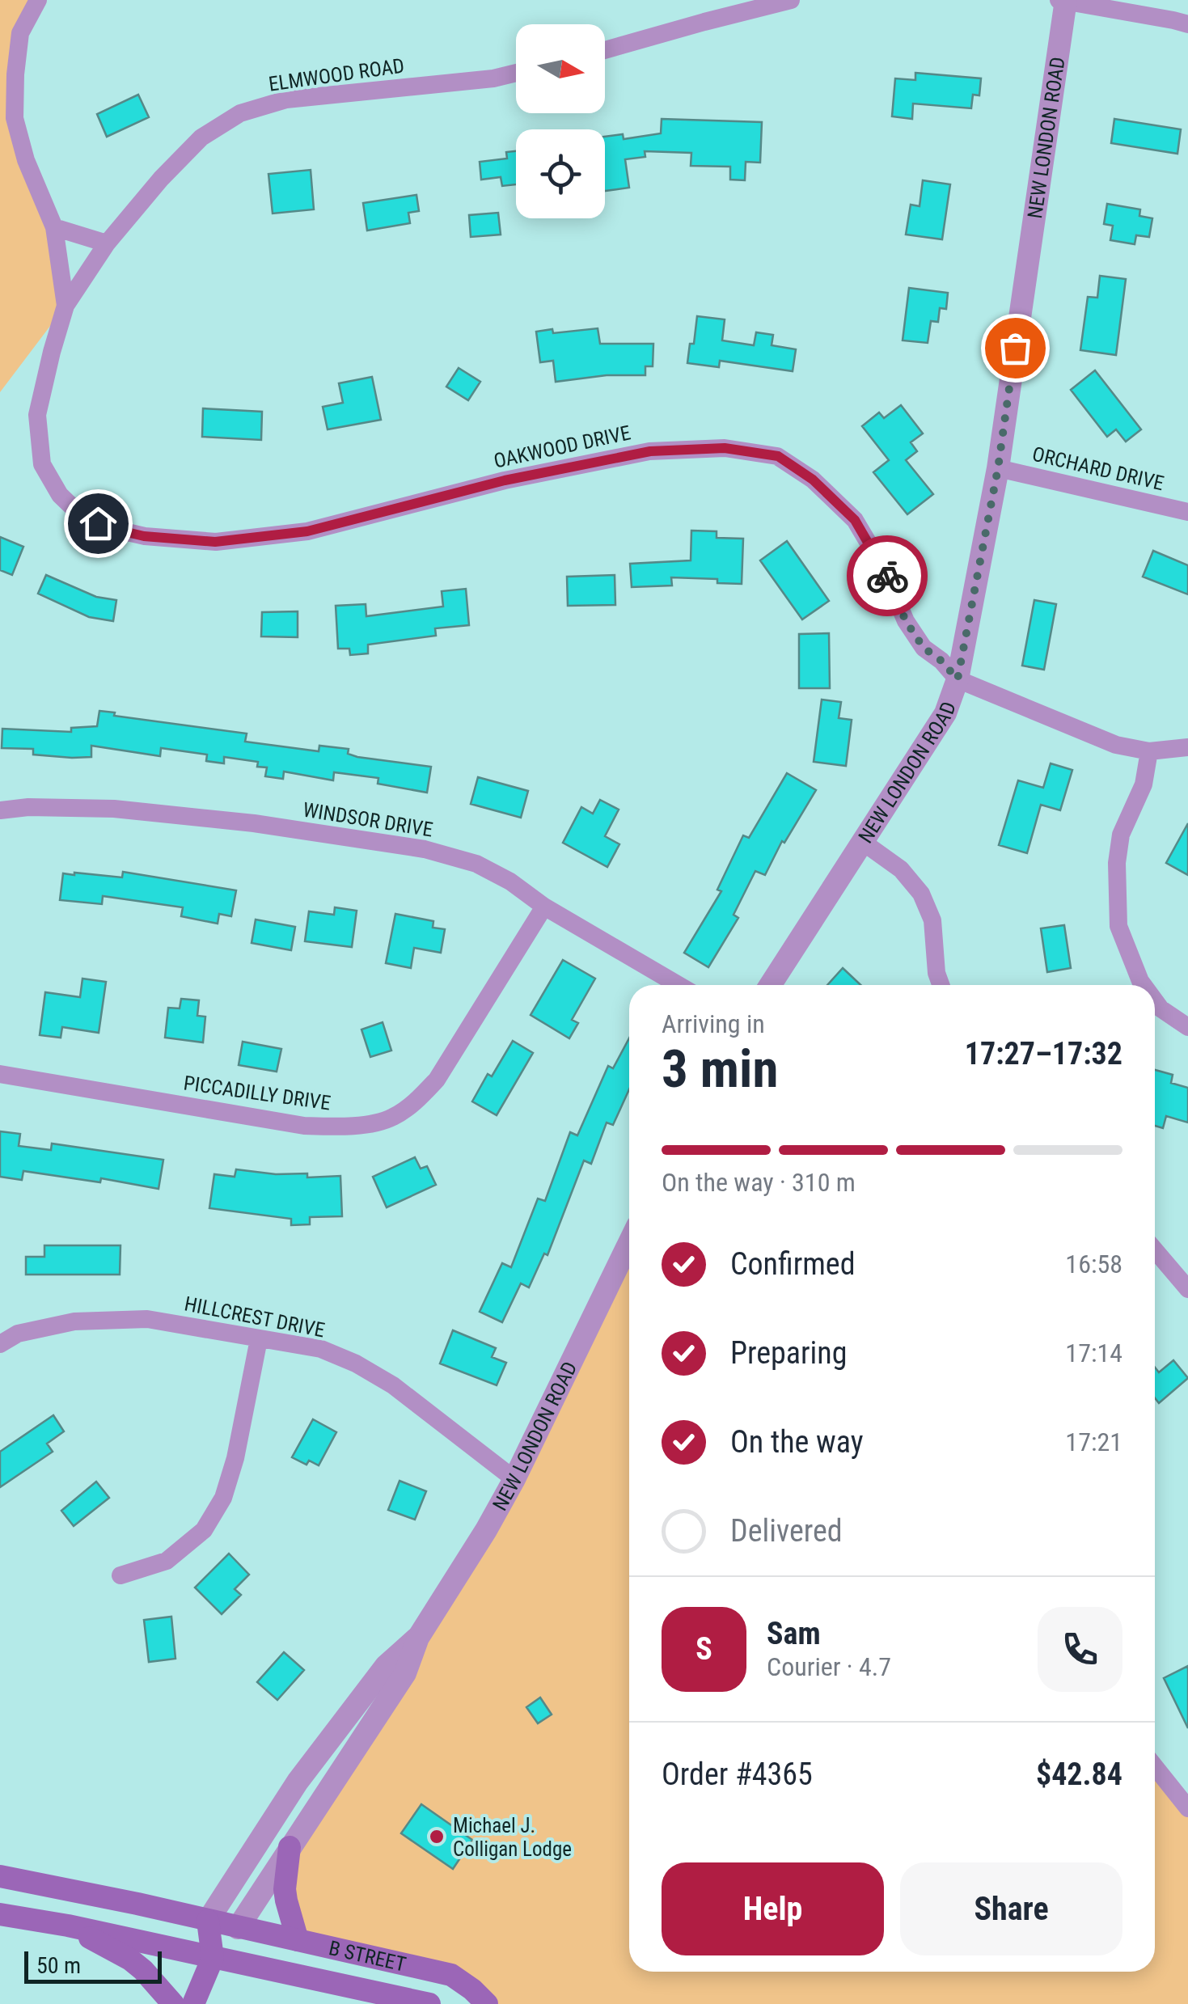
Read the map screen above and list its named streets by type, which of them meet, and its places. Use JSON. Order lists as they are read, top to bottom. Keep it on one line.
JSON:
{"streets":{"main road":["NEW LONDON ROAD","B STREET"],"street":["ELMWOOD ROAD","OAKWOOD DRIVE","ORCHARD DRIVE","WINDSOR DRIVE","PICCADILLY DRIVE","HILLCREST DRIVE"]},"crossings":[["ELMWOOD ROAD","OAKWOOD DRIVE"],["NEW LONDON ROAD","OAKWOOD DRIVE"],["NEW LONDON ROAD","ORCHARD DRIVE"],["NEW LONDON ROAD","HILLCREST DRIVE"],["NEW LONDON ROAD","B STREET"],["WINDSOR DRIVE","PICCADILLY DRIVE"]],"places":["Michael J. Colligan Lodge"],"scale_bar":"50 m","north":"right","page":{"heading":["3 min","Arriving in","17:27–17:32"],"panel":["Sam","Courier · 4.7","Order #4365","$42.84"],"bar":"On the way · 310 m","list":[["Confirmed","16:58"],["Preparing","17:14"],["On the way","17:21"],"Delivered"],"round":"S","buttons":["Help","Share"],"scale":"50 m"}}
